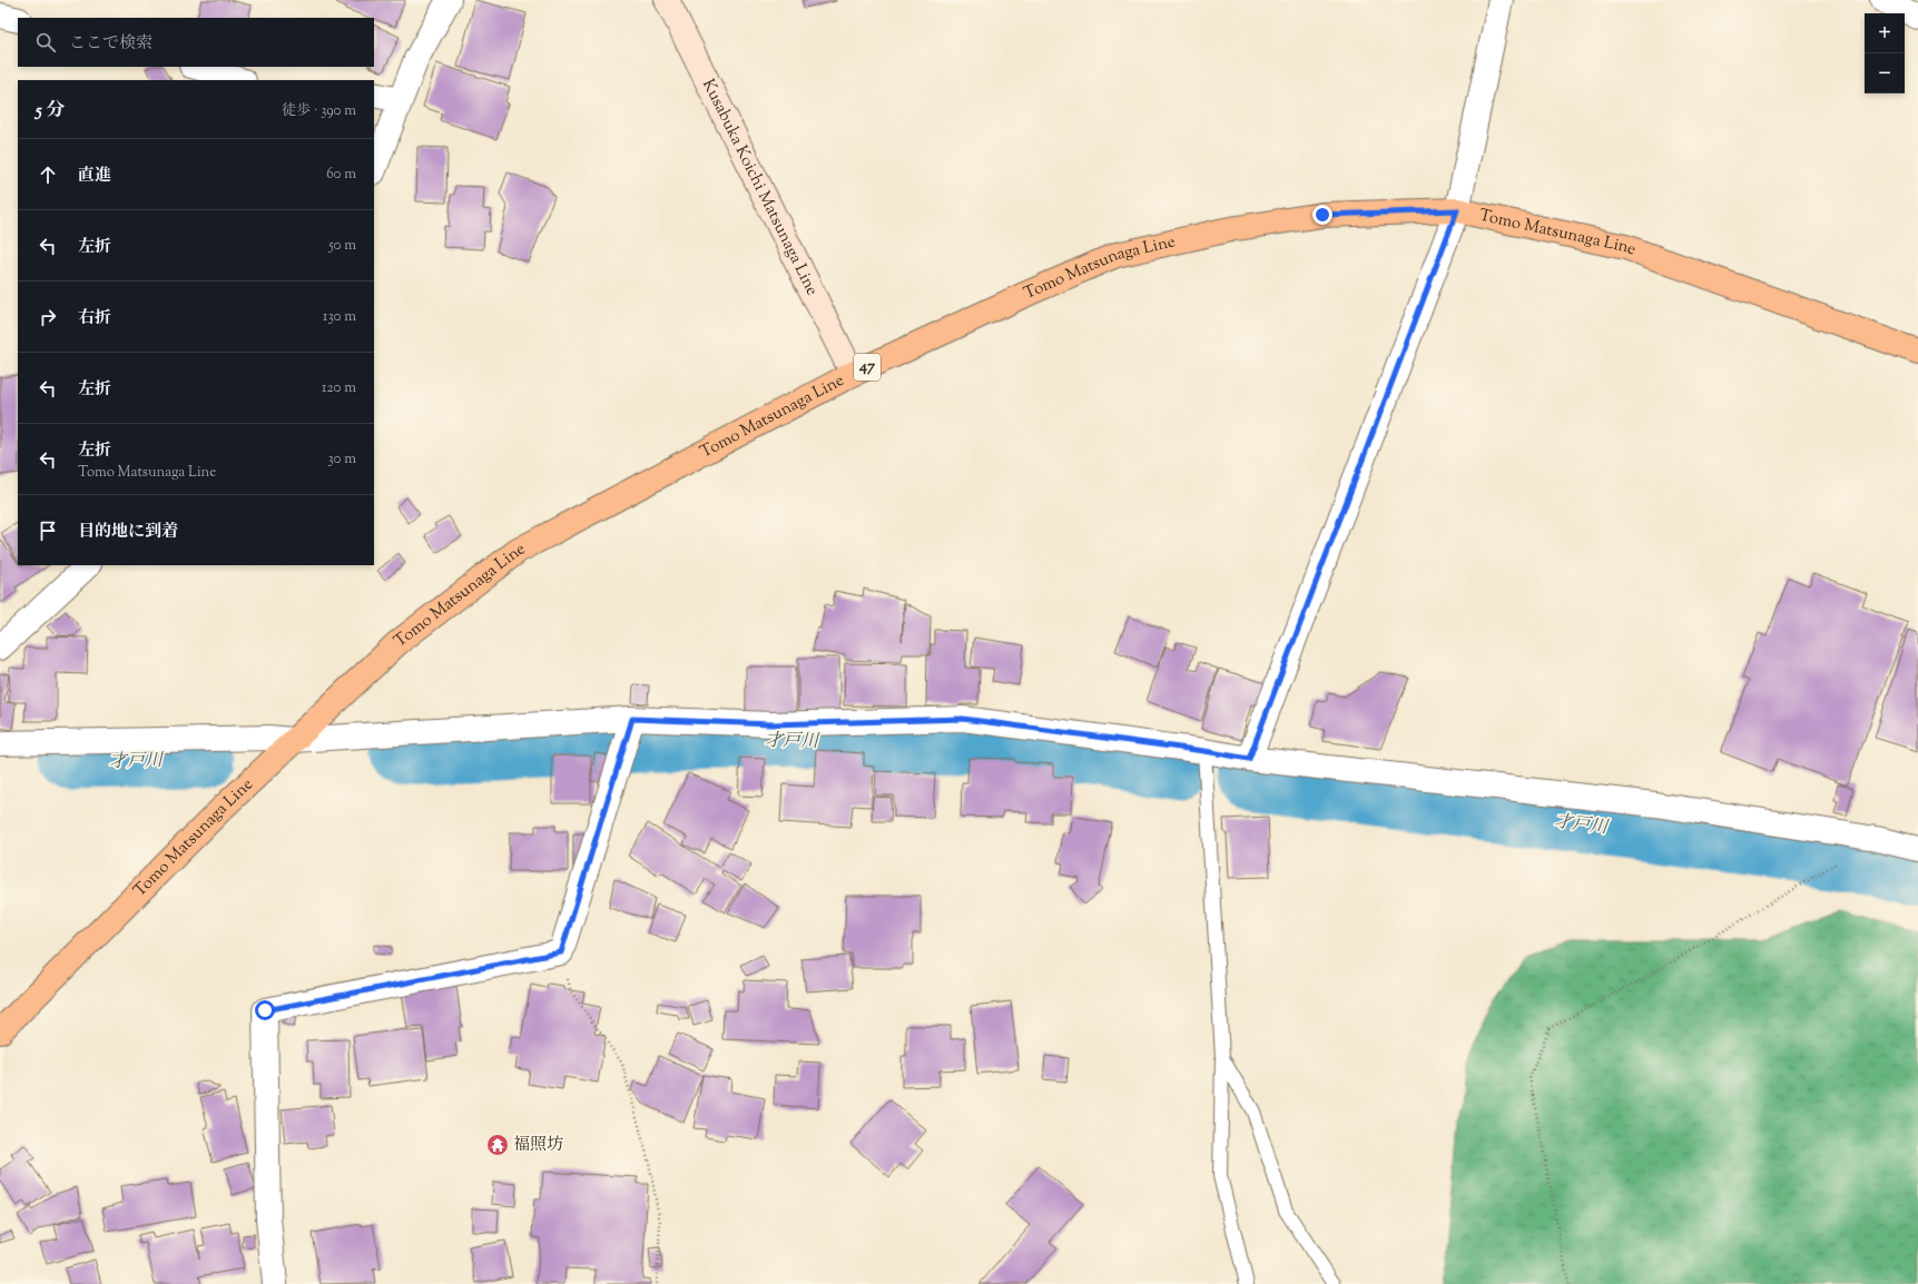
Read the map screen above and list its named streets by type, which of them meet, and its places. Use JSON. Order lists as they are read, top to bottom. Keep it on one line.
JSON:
{"streets":{"main road":["Kusabuka Koichi Matsunaga Line","Tomo Matsunaga Line","47"]},"crossings":[["Kusabuka Koichi Matsunaga Line","Tomo Matsunaga Line"]],"water":["才戸川"],"places":{"temple":["福照坊"]},"page":{"map_buttons":["+","−"],"search":"ここで検索","heading":["5 分","徒歩 · 390 m"],"list":[["直進","60 m"],["左折","50 m"],["右折","130 m"],["左折","120 m"],["左折","Tomo Matsunaga Line","30 m"],"目的地に到着"]}}
